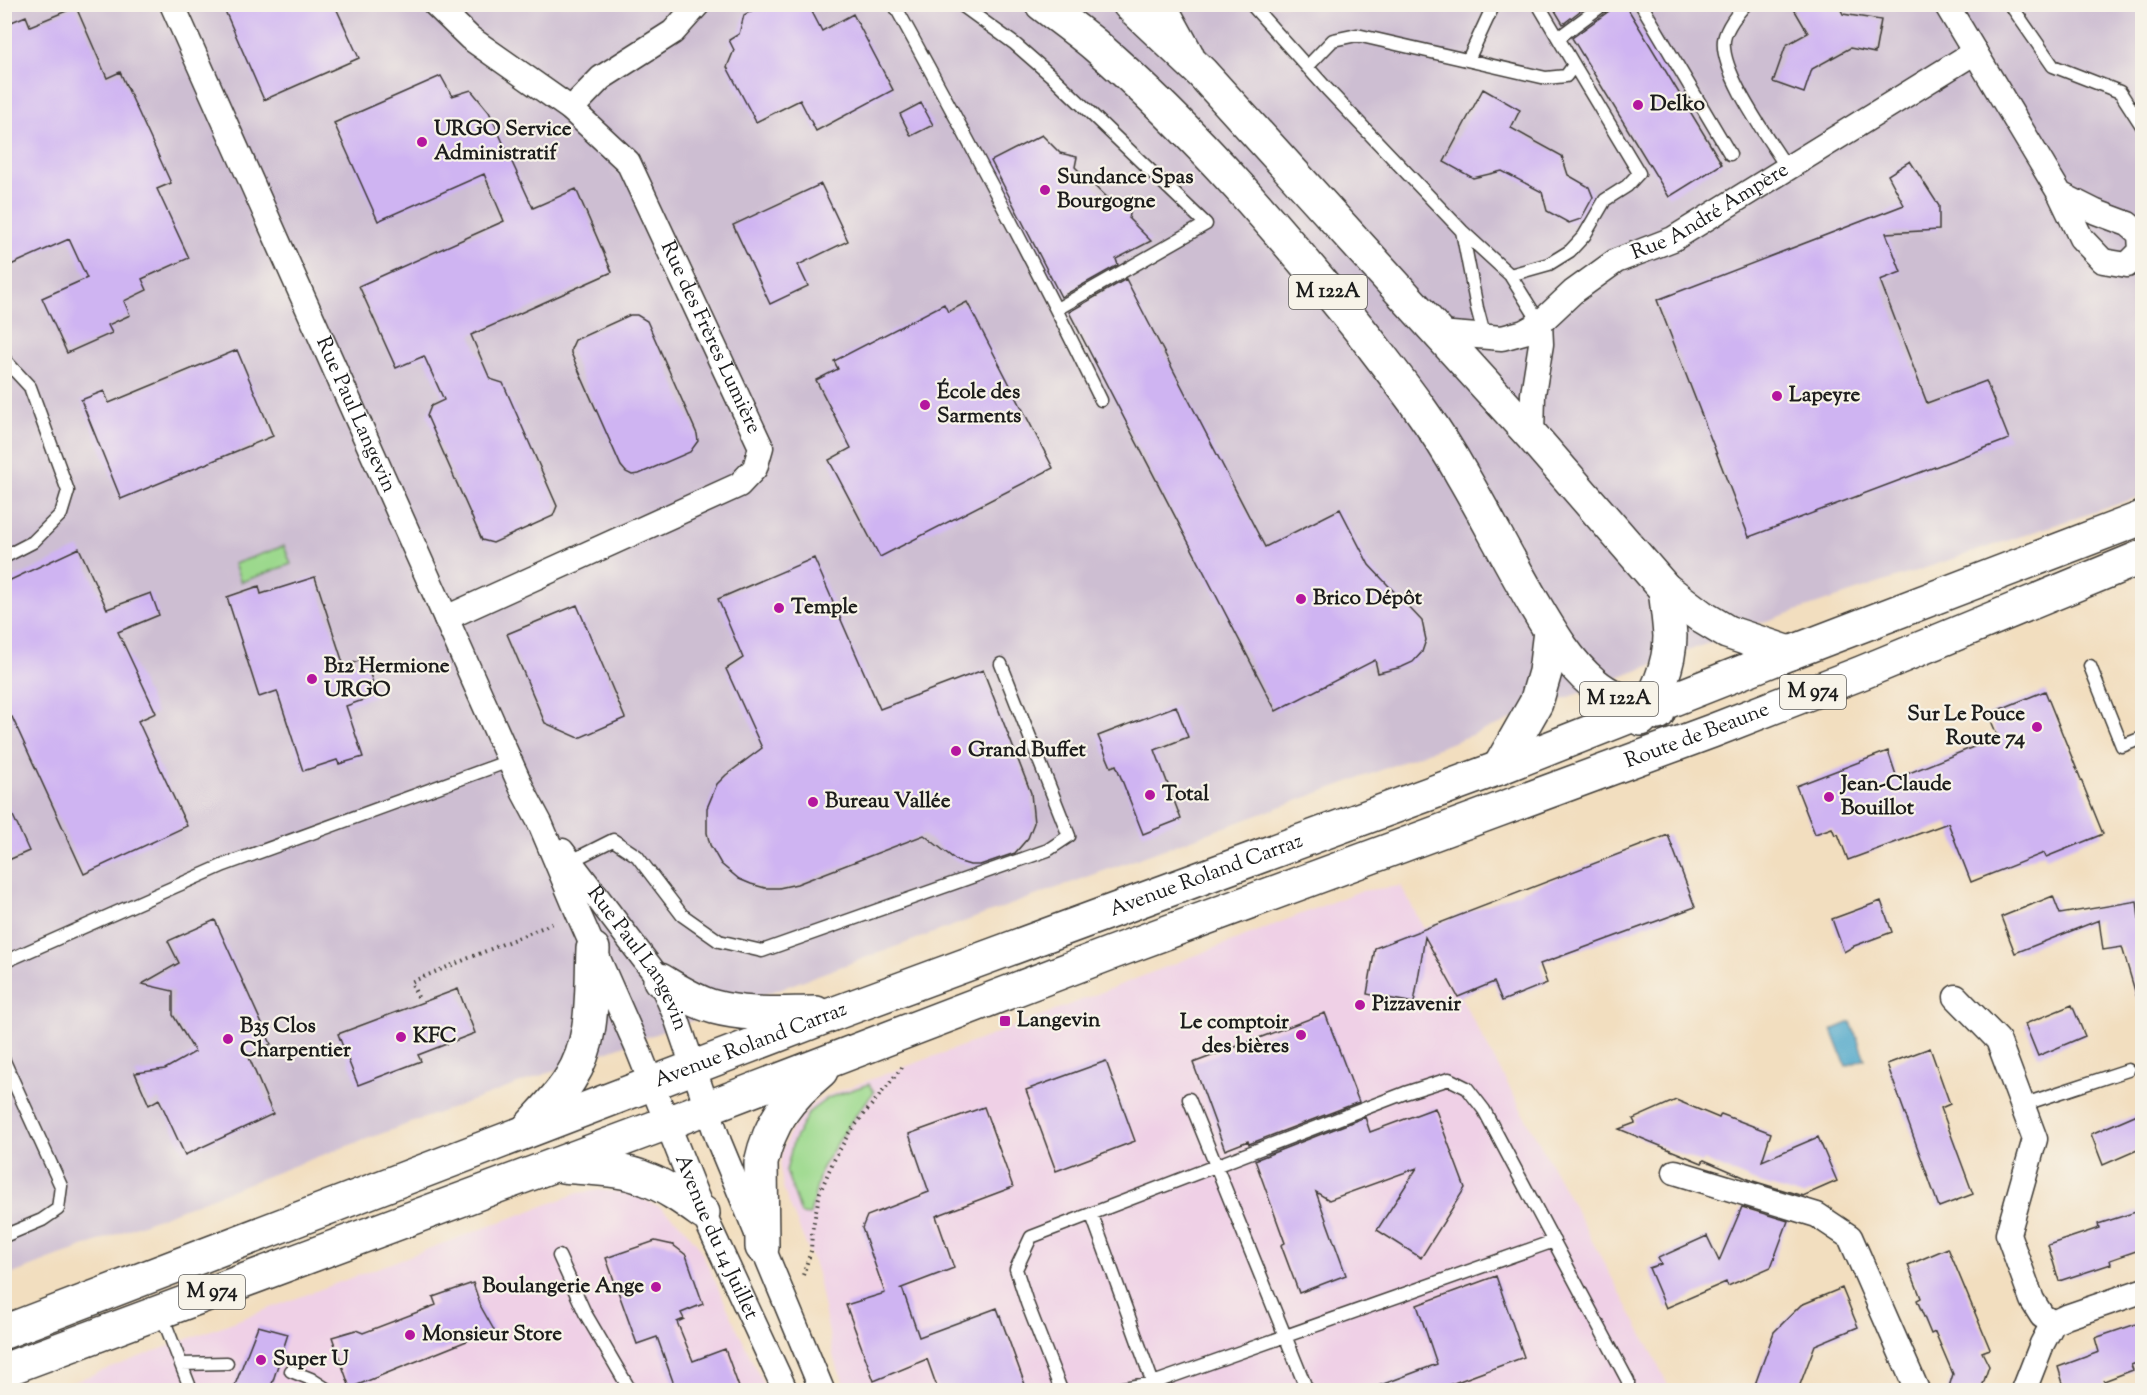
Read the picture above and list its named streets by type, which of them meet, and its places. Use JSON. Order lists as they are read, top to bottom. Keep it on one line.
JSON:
{"streets":{"main road":["M 122A","M 974","Route de Beaune","Avenue Roland Carraz"],"street":["Rue André Ampère","Rue des Frères Lumière","Rue Paul Langevin","Avenue du 14 Juillet"]},"crossings":[["Rue André Ampère","M 122A"],["M 122A","Route de Beaune"],["Rue des Frères Lumière","Rue Paul Langevin"],["Rue Paul Langevin","Avenue Roland Carraz"],["Rue Paul Langevin","Avenue du 14 Juillet"],["Route de Beaune","Avenue Roland Carraz"],["Avenue Roland Carraz","Avenue du 14 Juillet"]],"places":{"other":["Delko","URGO Service Administratif","Sundance Spas Bourgogne","Lapeyre","École des Sarments","Brico Dépôt","Temple","B12 Hermione URGO","Sur Le Pouce Route 74","Grand Buffet","Total","Jean-Claude Bouillot","Bureau Vallée","Pizzavenir","Le comptoir des bières","KFC","B35 Clos Charpentier","Boulangerie Ange","Monsieur Store","Super U"],"transit":["Langevin"]}}
